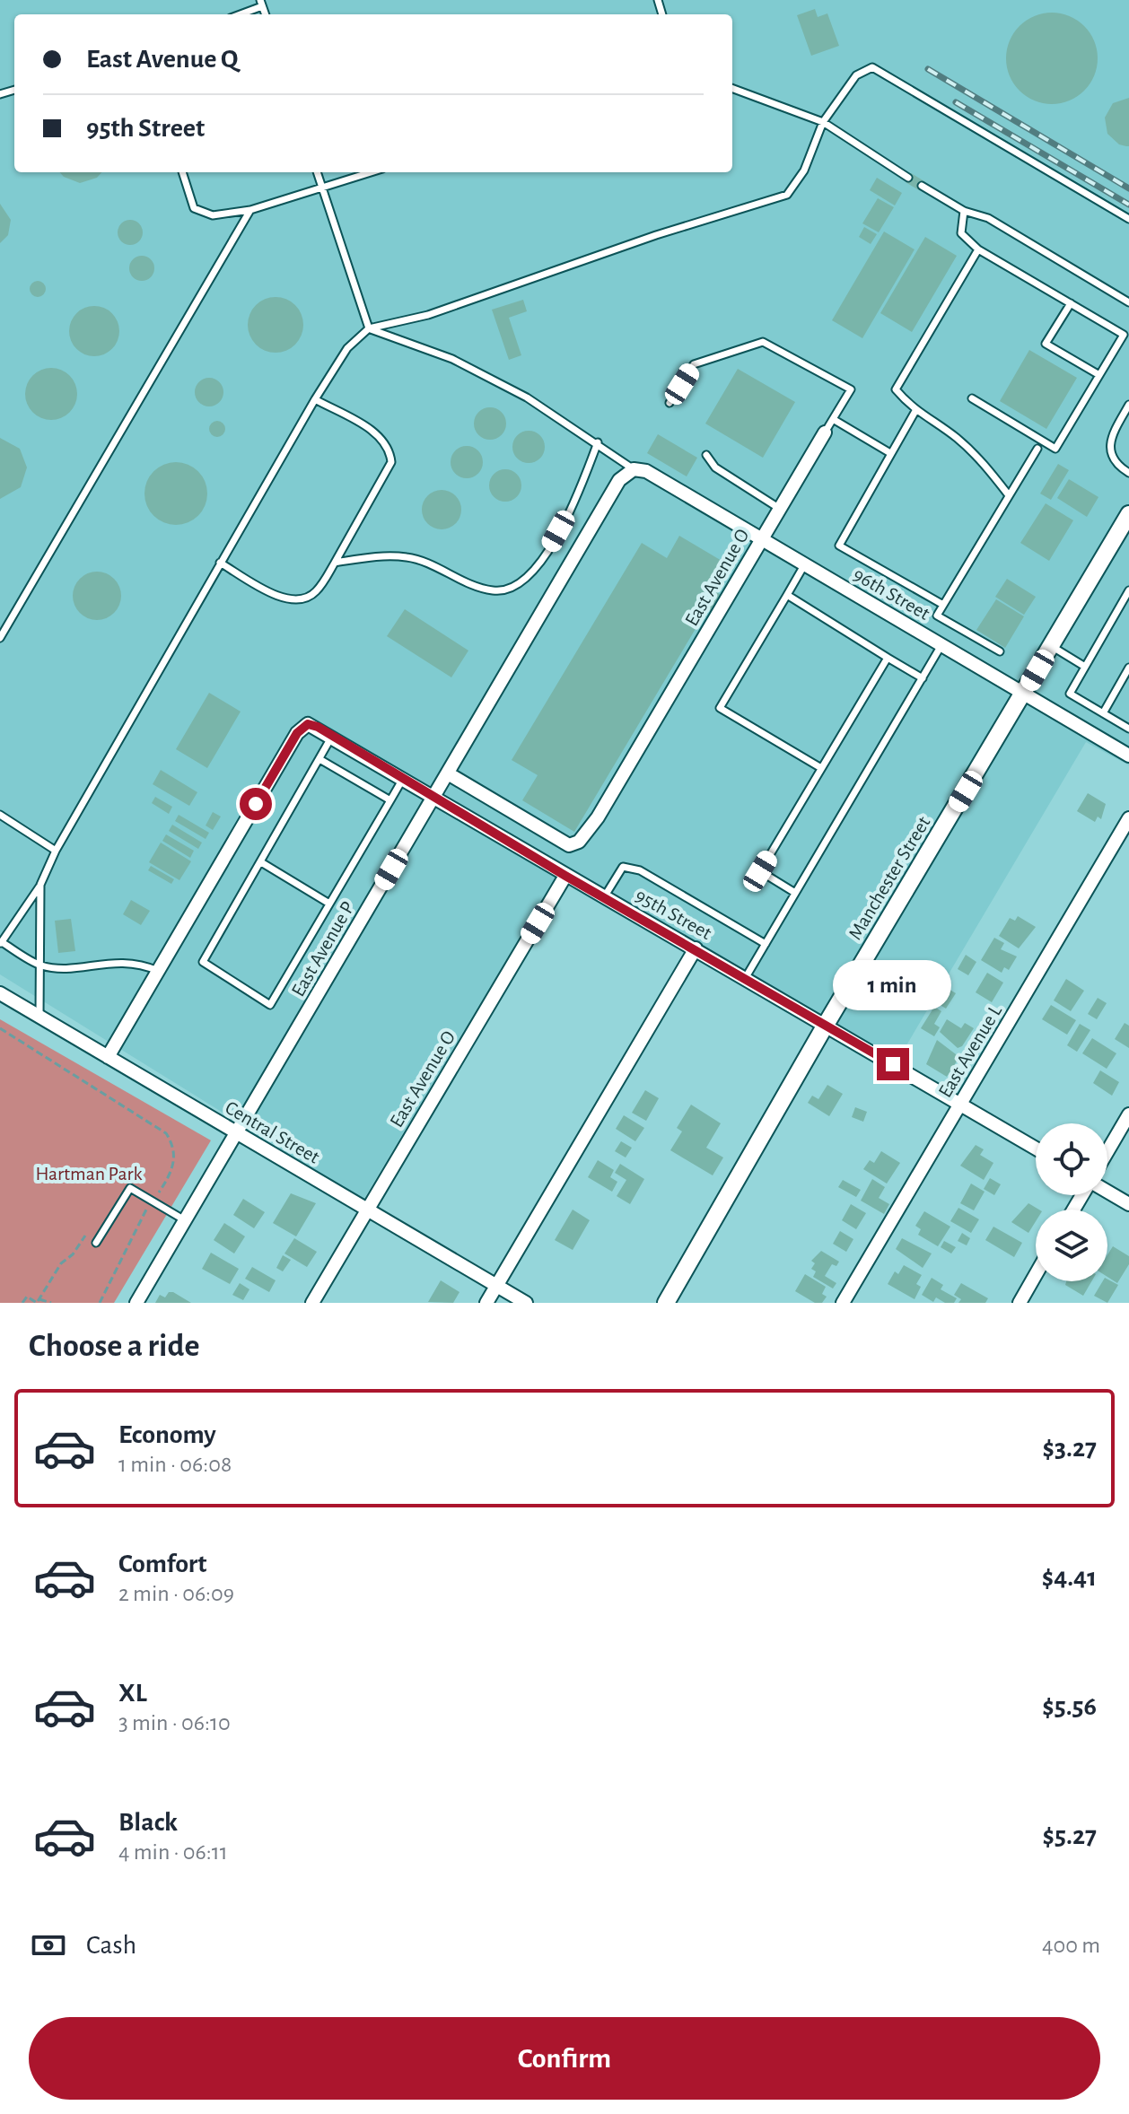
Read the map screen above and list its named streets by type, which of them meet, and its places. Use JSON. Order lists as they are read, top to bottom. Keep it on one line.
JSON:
{"streets":{"street":["East Avenue O","96th Street","Manchester Street","95th Street","East Avenue P","East Avenue L","Central Street"]},"crossings":[["East Avenue O","96th Street"],["East Avenue O","95th Street"],["East Avenue O","Central Street"],["96th Street","Manchester Street"],["96th Street","East Avenue P"],["Manchester Street","95th Street"],["95th Street","East Avenue P"],["95th Street","East Avenue L"],["East Avenue P","Central Street"]],"parks":["Hartman Park"],"page":{"banner":["East Avenue Q","95th Street"],"bubble":"1 min","heading":"Choose a ride","list":[{"name":"Economy","note":"1 min · 06:08","value":"$3.27"},{"name":"Comfort","note":"2 min · 06:09","value":"$4.41"},{"name":"XL","note":"3 min · 06:10","value":"$5.56"},{"name":"Black","note":"4 min · 06:11","value":"$5.27"}],"pay":["Cash","400 m"],"buttons":"Confirm"}}
